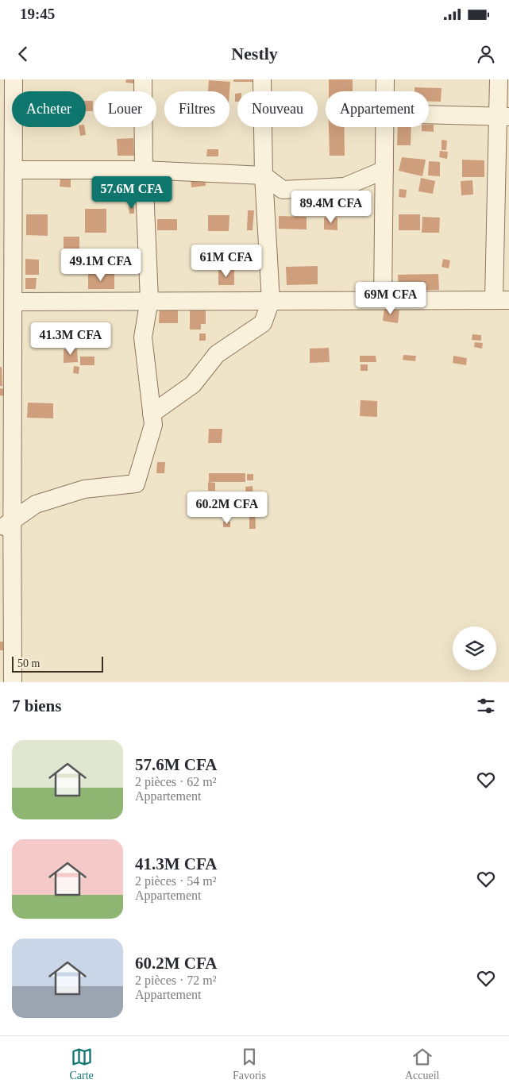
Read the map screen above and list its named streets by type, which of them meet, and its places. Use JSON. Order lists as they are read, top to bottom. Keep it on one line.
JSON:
{"scale_bar":"50 m","page":{"status":"19:45","header":"Nestly","chip":["Acheter","Louer","Filtres","Nouveau","Appartement"],"price":["57.6M CFA","89.4M CFA","61M CFA","49.1M CFA","69M CFA","41.3M CFA","60.2M CFA"],"scale":"50 m","heading":"7 biens","list":[{"name":"57.6M CFA","note":"2 pièces · 62 m² · Appartement"},{"name":"41.3M CFA","note":"2 pièces · 54 m² · Appartement"},{"name":"60.2M CFA","note":"2 pièces · 72 m² · Appartement"}],"tabs":["Carte","Favoris","Accueil"]}}
